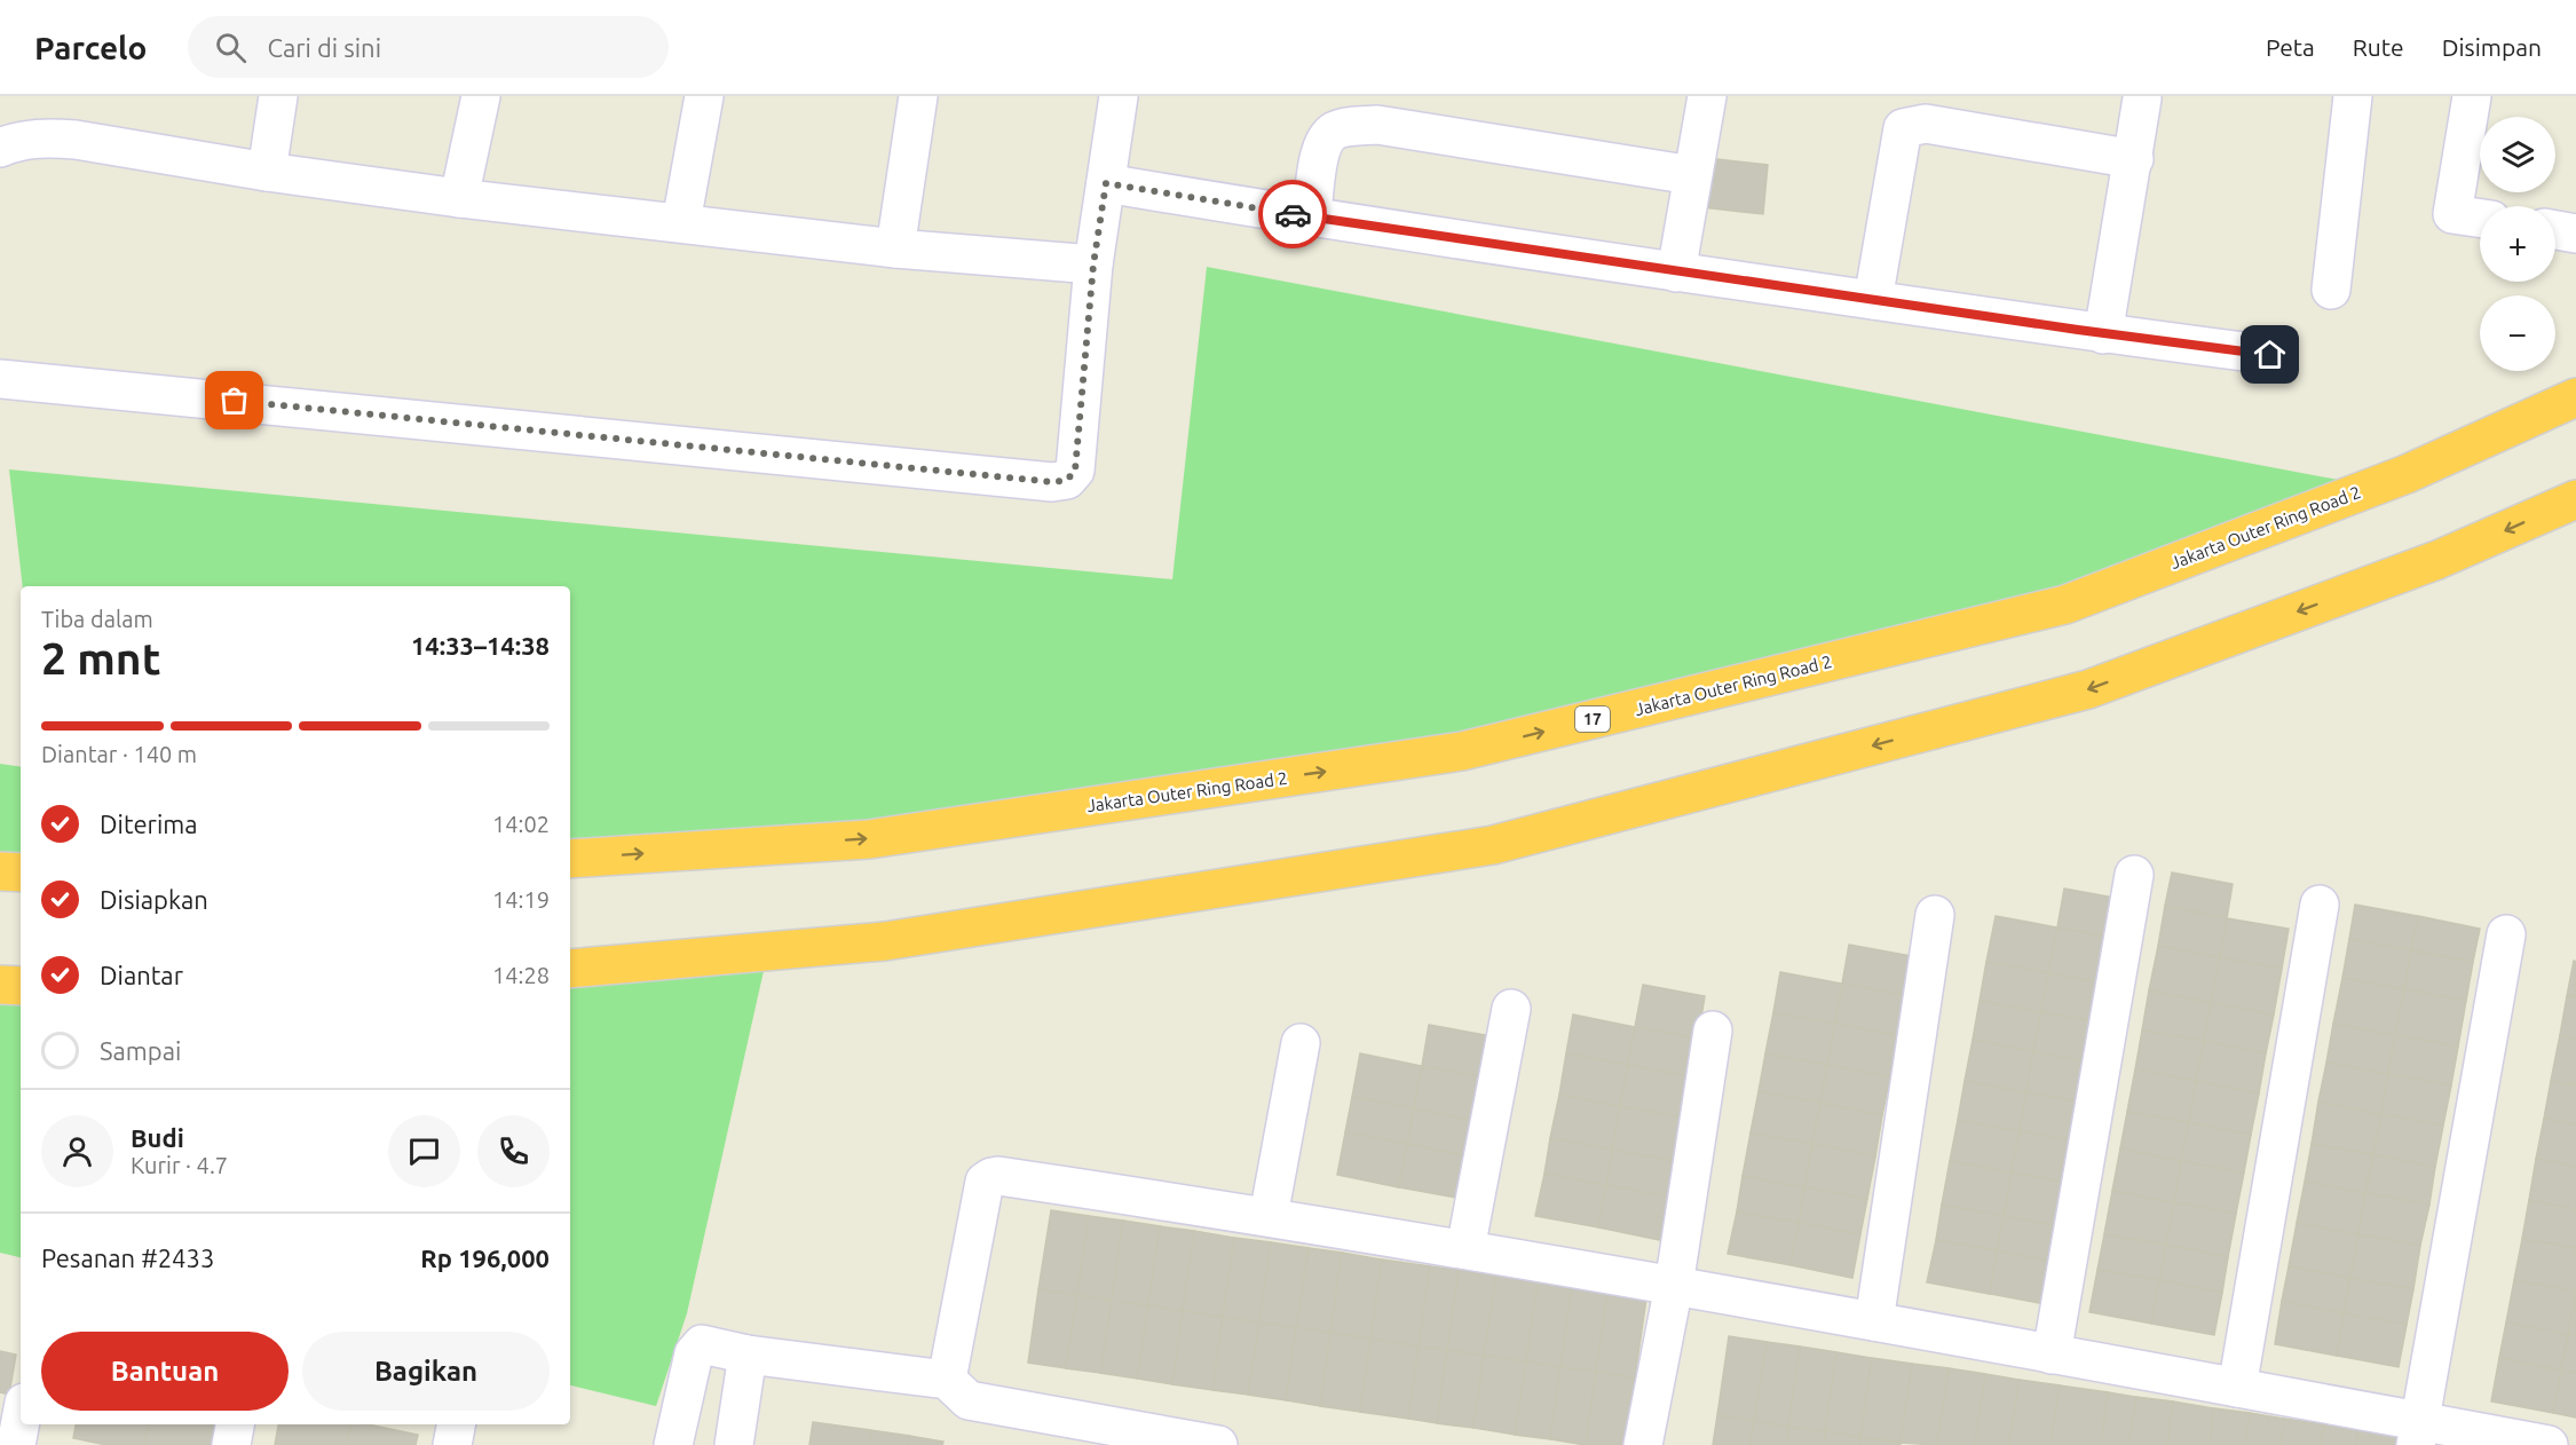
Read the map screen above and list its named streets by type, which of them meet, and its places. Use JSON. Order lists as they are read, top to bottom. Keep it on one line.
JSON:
{"streets":{"highway":["Jakarta Outer Ring Road 2","17"]},"page":{"header":"Parcelo","search":"Cari di sini","nav":["Peta","Rute","Disimpan"],"map_buttons":["+","−"],"heading":["2 mnt","Tiba dalam","14:33–14:38"],"panel":["Budi","Kurir · 4.7","Pesanan #2433","Rp 196,000"],"bar":"Diantar · 140 m","list":[["Diterima","14:02"],["Disiapkan","14:19"],["Diantar","14:28"],"Sampai"],"buttons":["Bantuan","Bagikan"]}}
